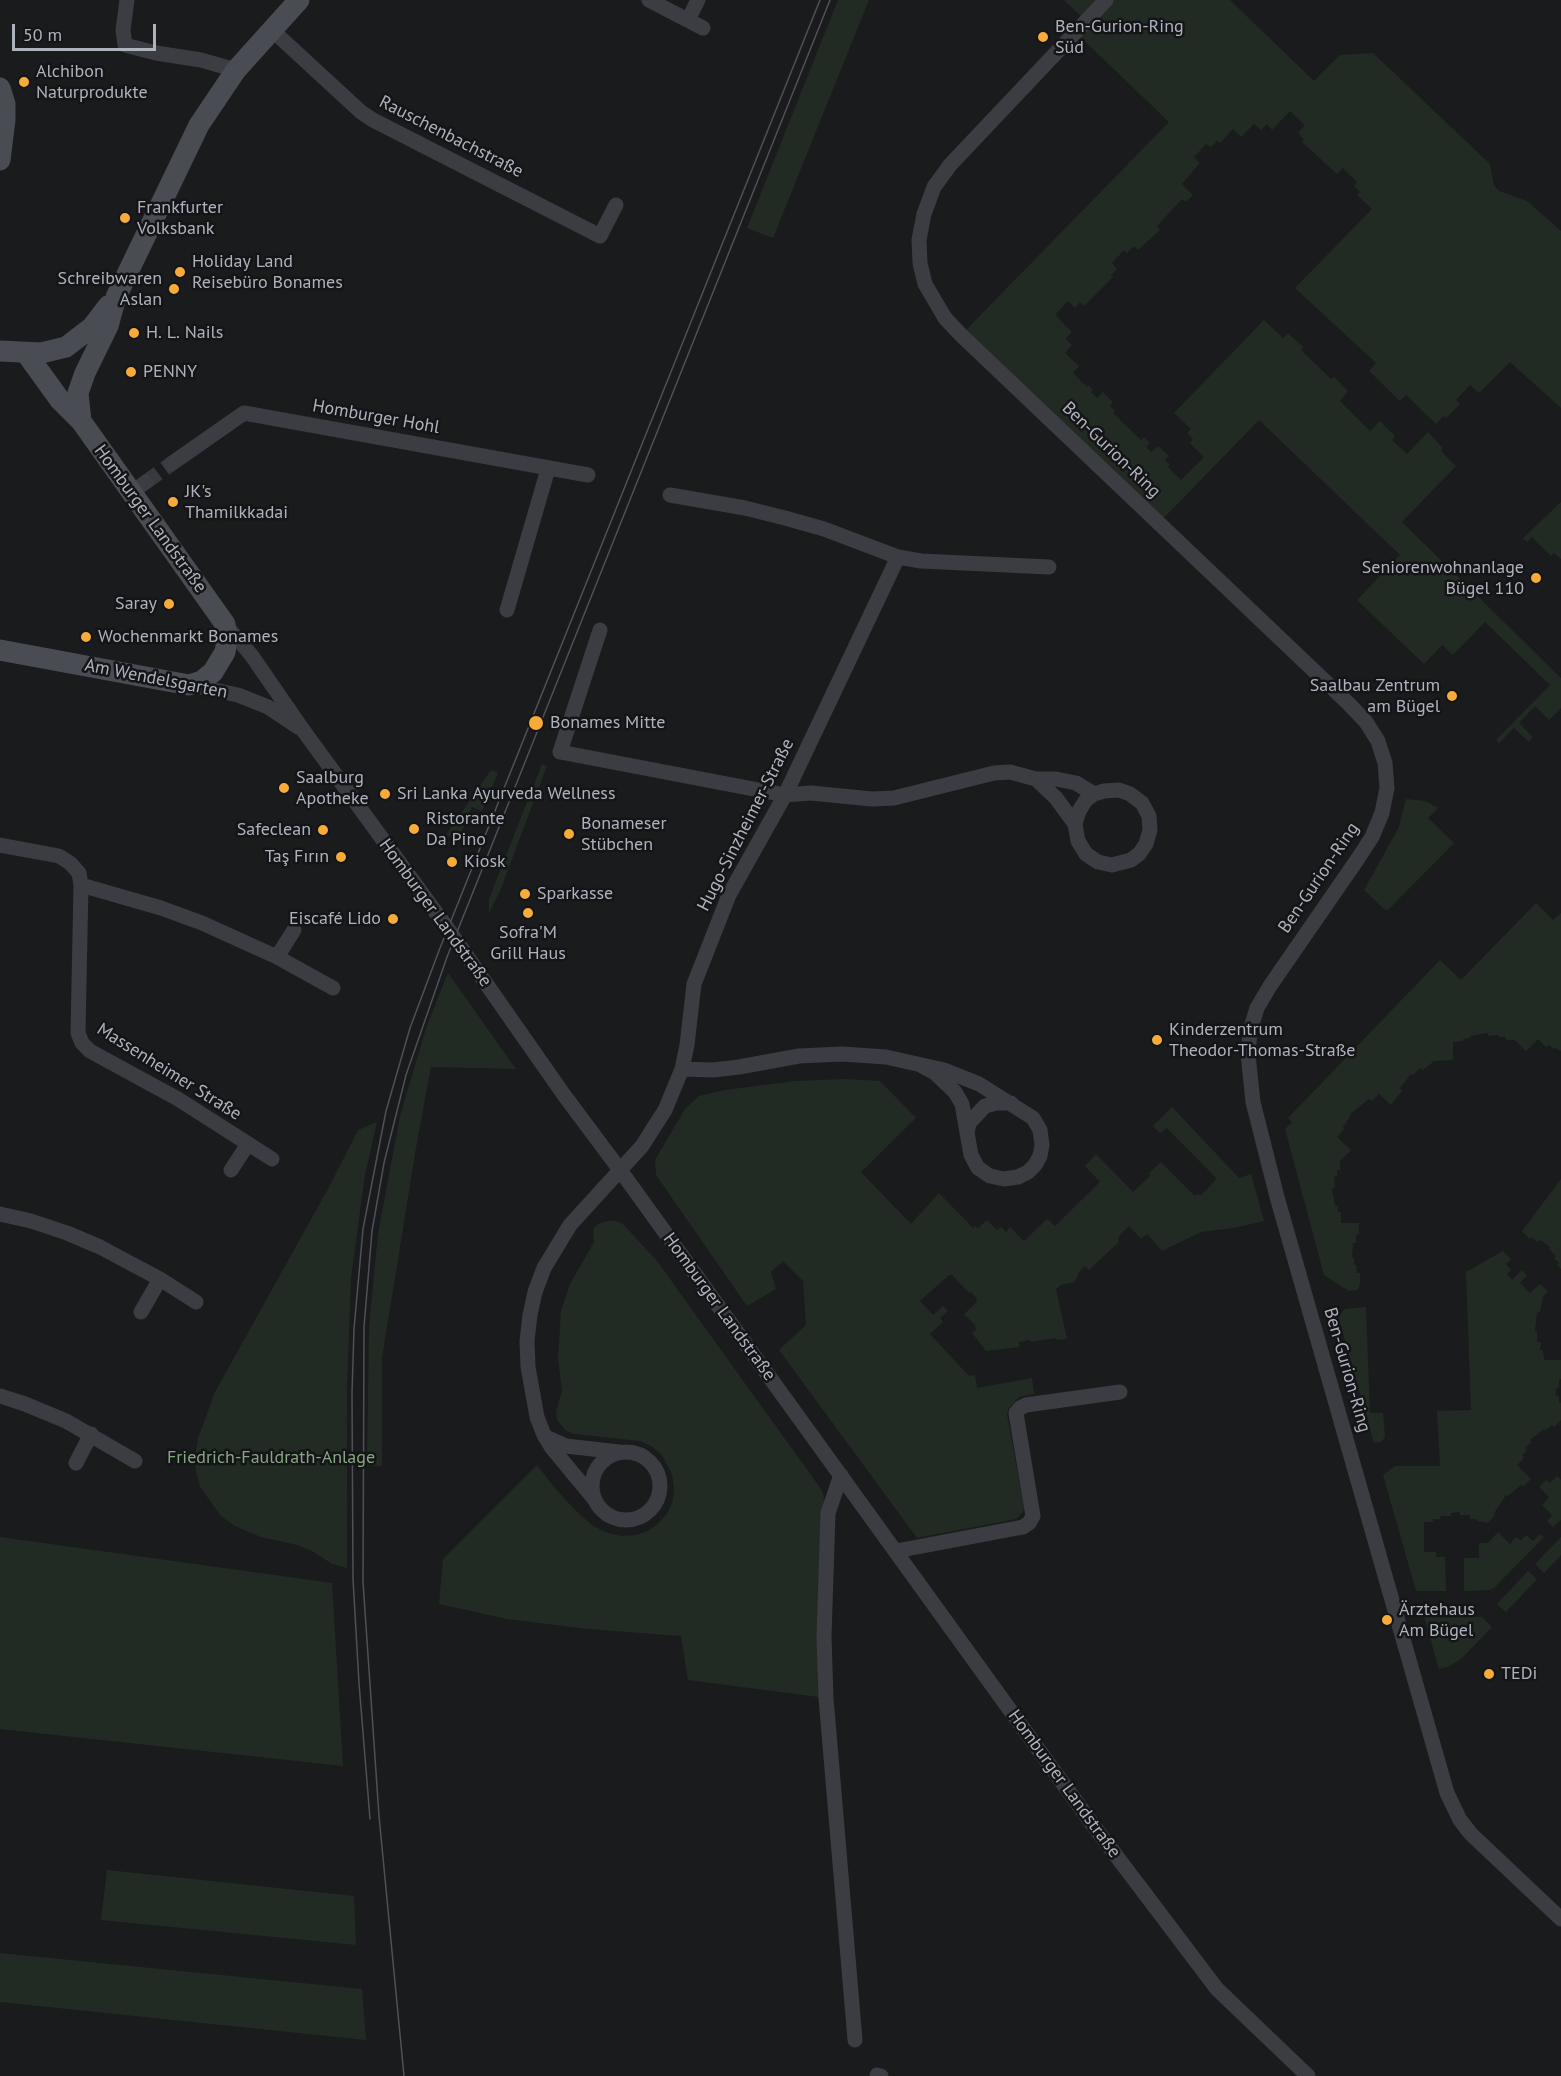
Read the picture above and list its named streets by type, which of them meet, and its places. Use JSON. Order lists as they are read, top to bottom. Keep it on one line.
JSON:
{"streets":{"street":["Rauschenbachstraße","Homburger Hohl","Ben-Gurion-Ring","Homburger Landstraße","Am Wendelsgarten","Hugo-Sinzheimer-Straße","Massenheimer Straße"]},"crossings":[["Homburger Landstraße","Am Wendelsgarten"],["Homburger Landstraße","Hugo-Sinzheimer-Straße"]],"parks":["Friedrich-Fauldrath-Anlage"],"places":["Ben-Gurion-Ring Süd","Alchibon Naturprodukte","Frankfurter Volksbank","Holiday Land Reisebüro Bonames","Schreibwaren Aslan","H. L. Nails","PENNY","JK's Thamilkkadai","Seniorenwohnanlage Bügel 110","Saray","Wochenmarkt Bonames","Saalbau Zentrum am Bügel","Bonames Mitte","Saalburg Apotheke","Sri Lanka Ayurveda Wellness","Ristorante Da Pino","Safeclean","Bonameser Stübchen","Taş Fırın","Kiosk","Sparkasse","Sofra'M Grill Haus","Eiscafé Lido","Kinderzentrum Theodor-Thomas-Straße","Ärztehaus Am Bügel","TEDi"],"scale_bar":"50 m"}
